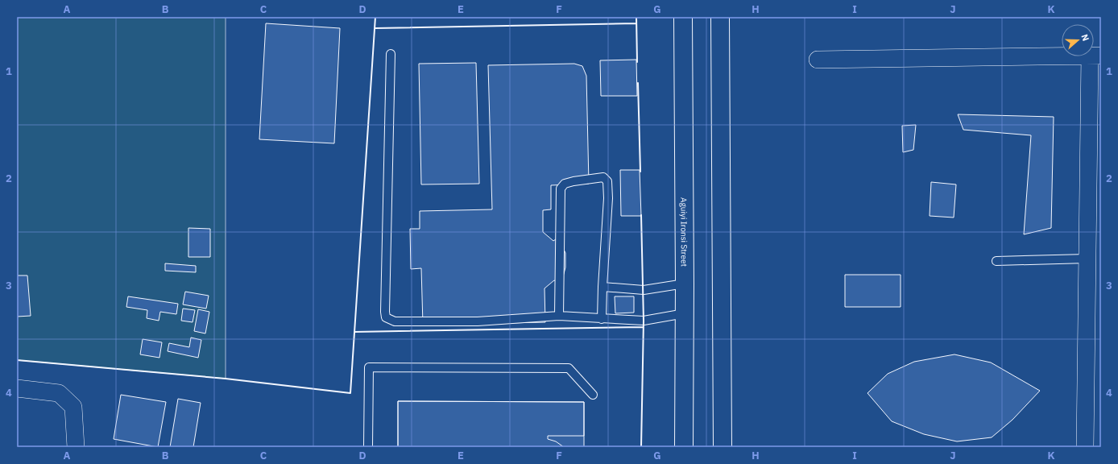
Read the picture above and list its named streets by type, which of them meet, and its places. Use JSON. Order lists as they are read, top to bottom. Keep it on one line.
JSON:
{"streets":{"main road":["Aguiyi Ironsi Street"]},"north":"right","grid":{"columns":["A","B","C","D","E","F","G","H","I","J","K"],"rows":["1","2","3","4"]}}
